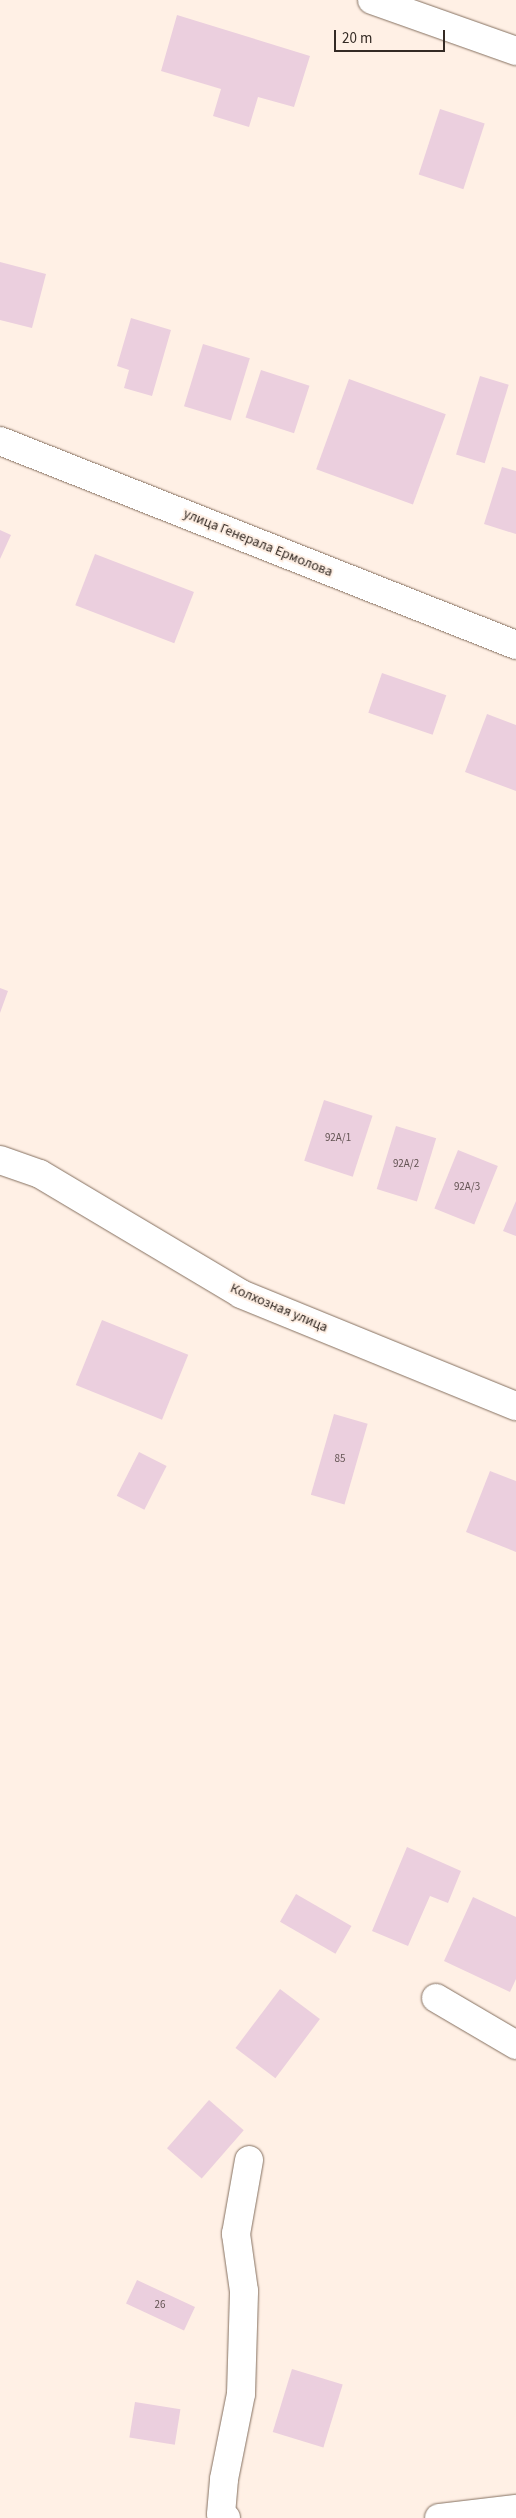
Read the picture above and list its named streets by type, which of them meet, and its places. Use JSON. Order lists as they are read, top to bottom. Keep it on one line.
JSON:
{"streets":{"street":["улица Генерала Ермолова","Колхозная улица"]},"house_numbers":["92А/1","92А/2","92А/3","85","26"],"scale_bar":"20 m"}
